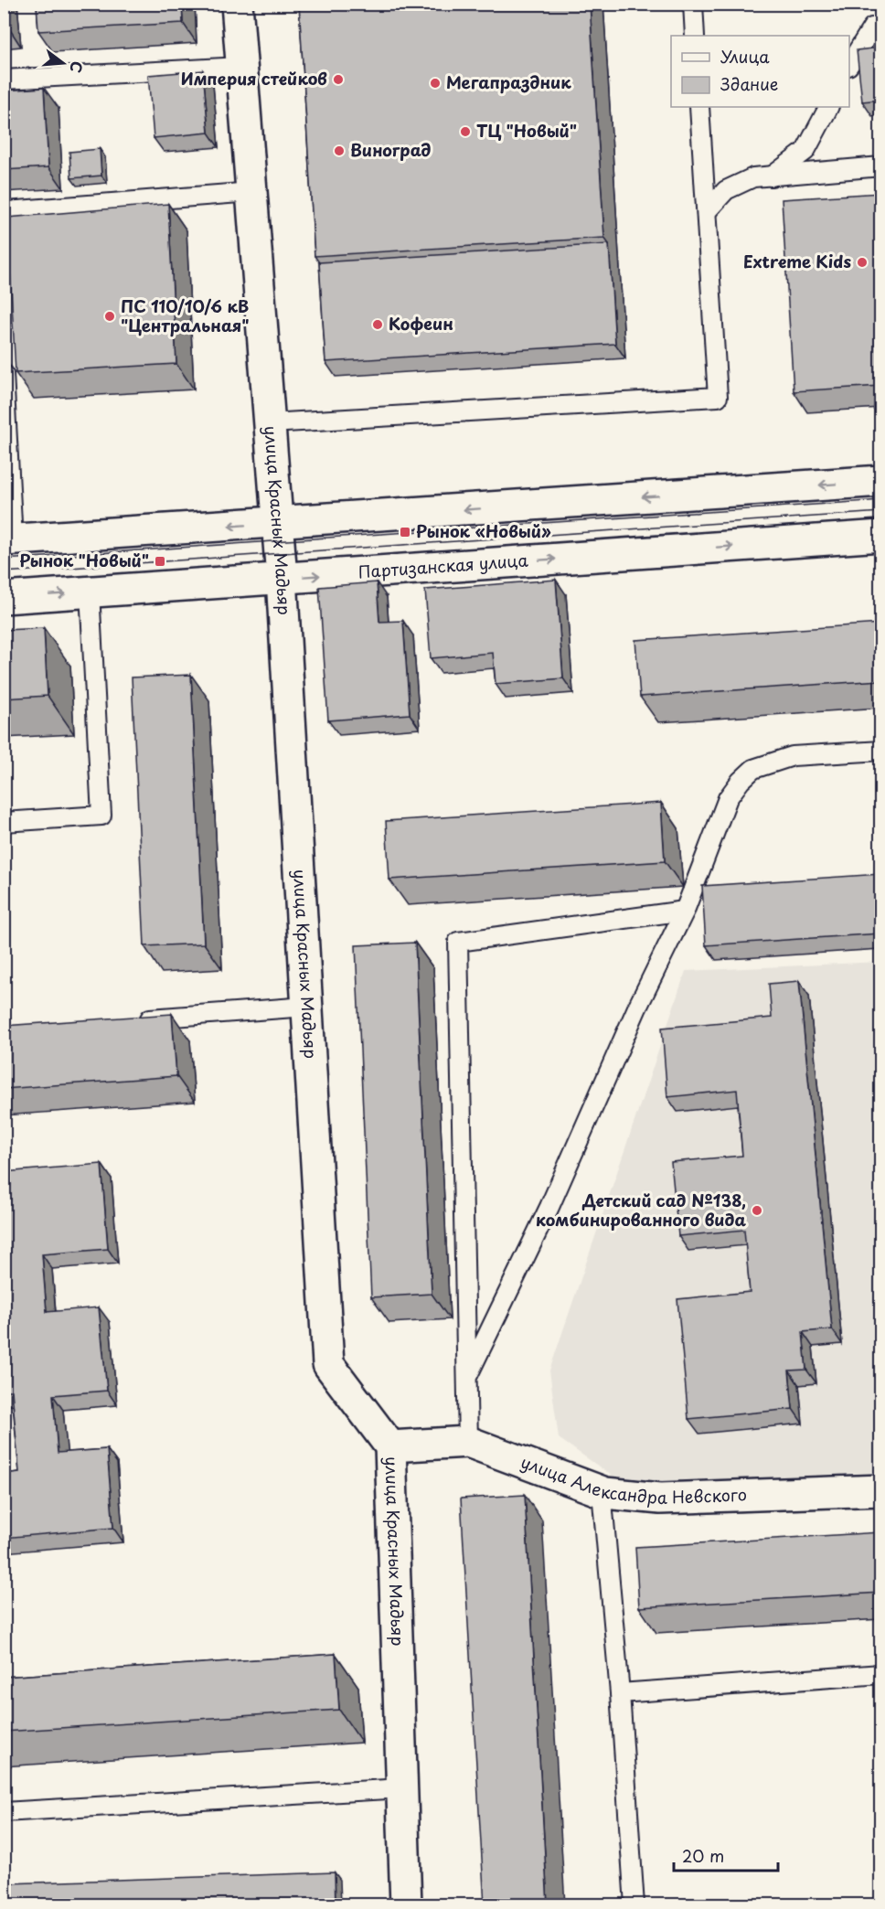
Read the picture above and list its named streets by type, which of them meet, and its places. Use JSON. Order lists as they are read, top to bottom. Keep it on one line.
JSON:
{"streets":{"street":["улица Красных Мадьяр","Партизанская улица","улица Александра Невского"]},"crossings":[["улица Красных Мадьяр","Партизанская улица"],["улица Красных Мадьяр","улица Александра Невского"]],"places":{"other":["Империя стейков","Мегапраздник","ТЦ \"Новый\"","Виноград","Extreme Kids","ПС 110/10/6 кВ \"Центральная\"","Кофеин","Детский сад №138, комбинированного вида"],"transit":["Рынок «Новый»","Рынок \"Новый\""]},"legend":["Улица","Здание"],"scale_bar":"20 m","north":"right"}
